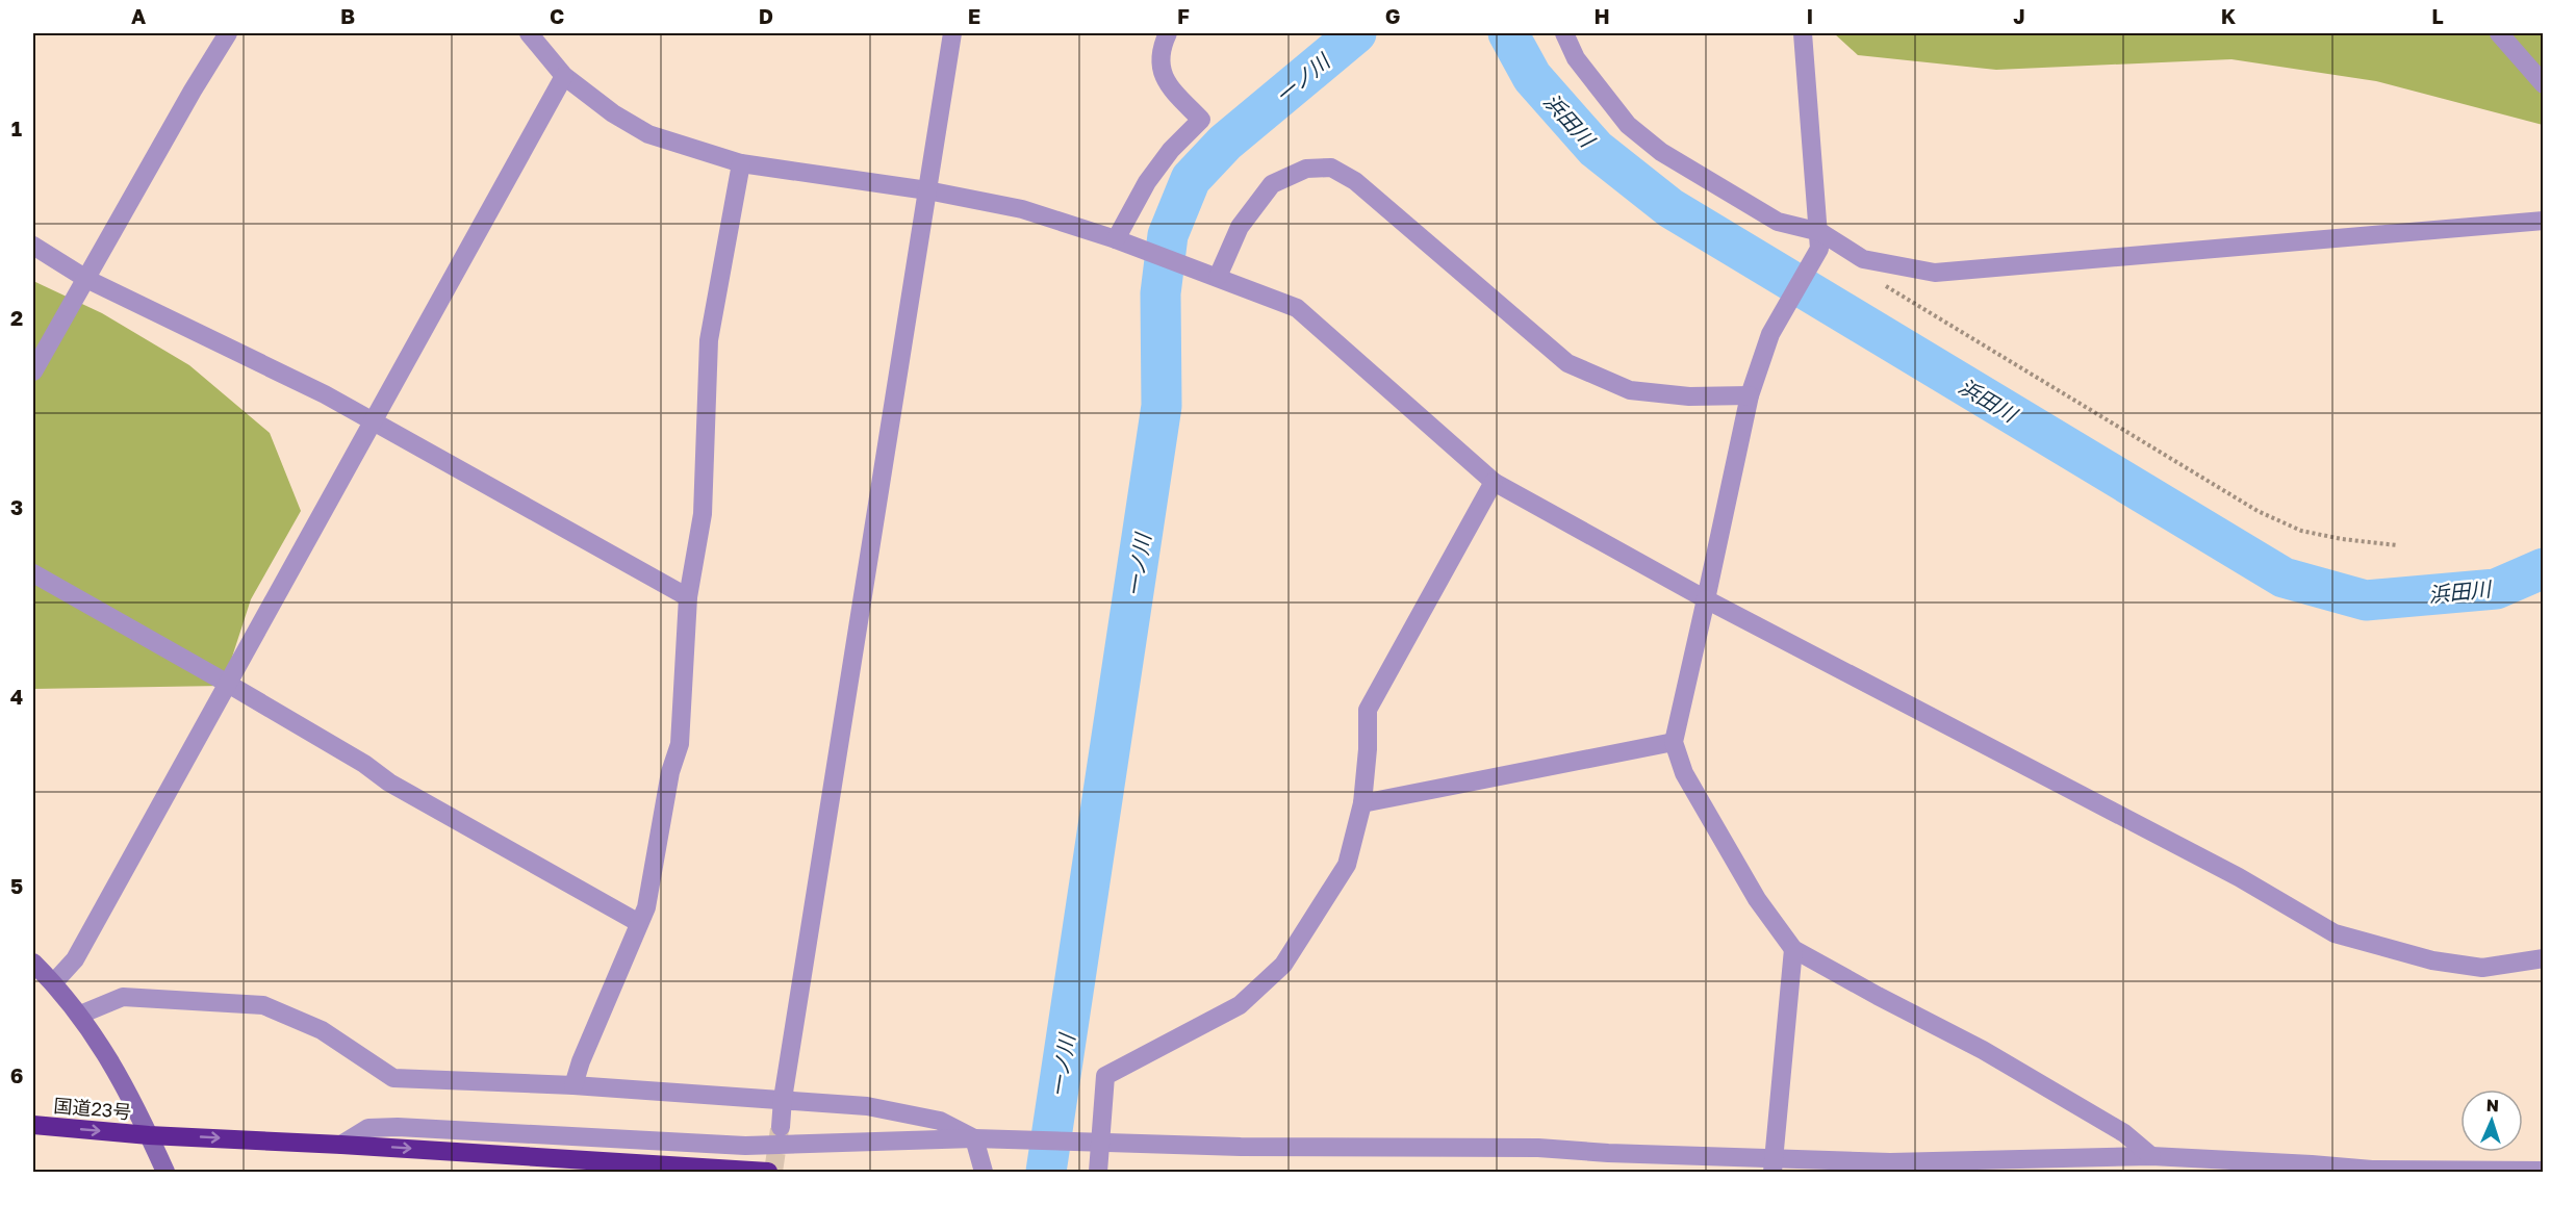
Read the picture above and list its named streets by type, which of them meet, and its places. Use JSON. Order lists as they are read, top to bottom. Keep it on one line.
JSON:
{"streets":{"highway":["国道23号"]},"one_way":["国道23号"],"water":["一ノ川","浜田川"],"north":"top","grid":{"columns":["A","B","C","D","E","F","G","H","I","J","K","L"],"rows":["1","2","3","4","5","6"]}}
